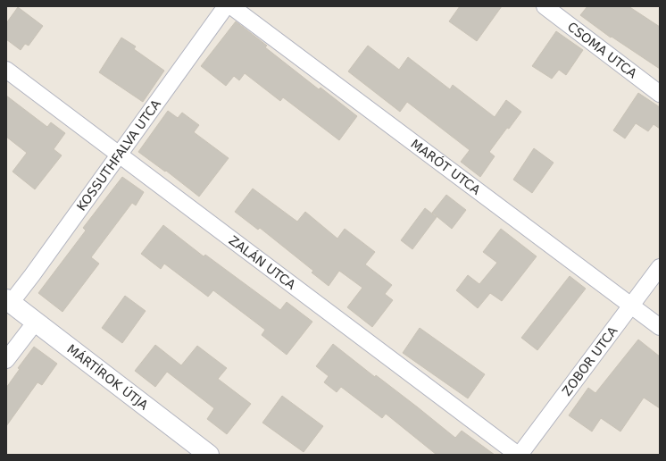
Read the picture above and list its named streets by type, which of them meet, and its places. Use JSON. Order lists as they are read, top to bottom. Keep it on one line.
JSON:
{"streets":{"street":["CSOMA UTCA","KOSSUTHFALVA UTCA","MARÓT UTCA","ZALÁN UTCA","ZOBOR UTCA","MÁRTÍROK ÚTJA"]},"crossings":[["KOSSUTHFALVA UTCA","ZALÁN UTCA"],["KOSSUTHFALVA UTCA","MÁRTÍROK ÚTJA"],["MARÓT UTCA","ZOBOR UTCA"],["ZALÁN UTCA","ZOBOR UTCA"]]}
